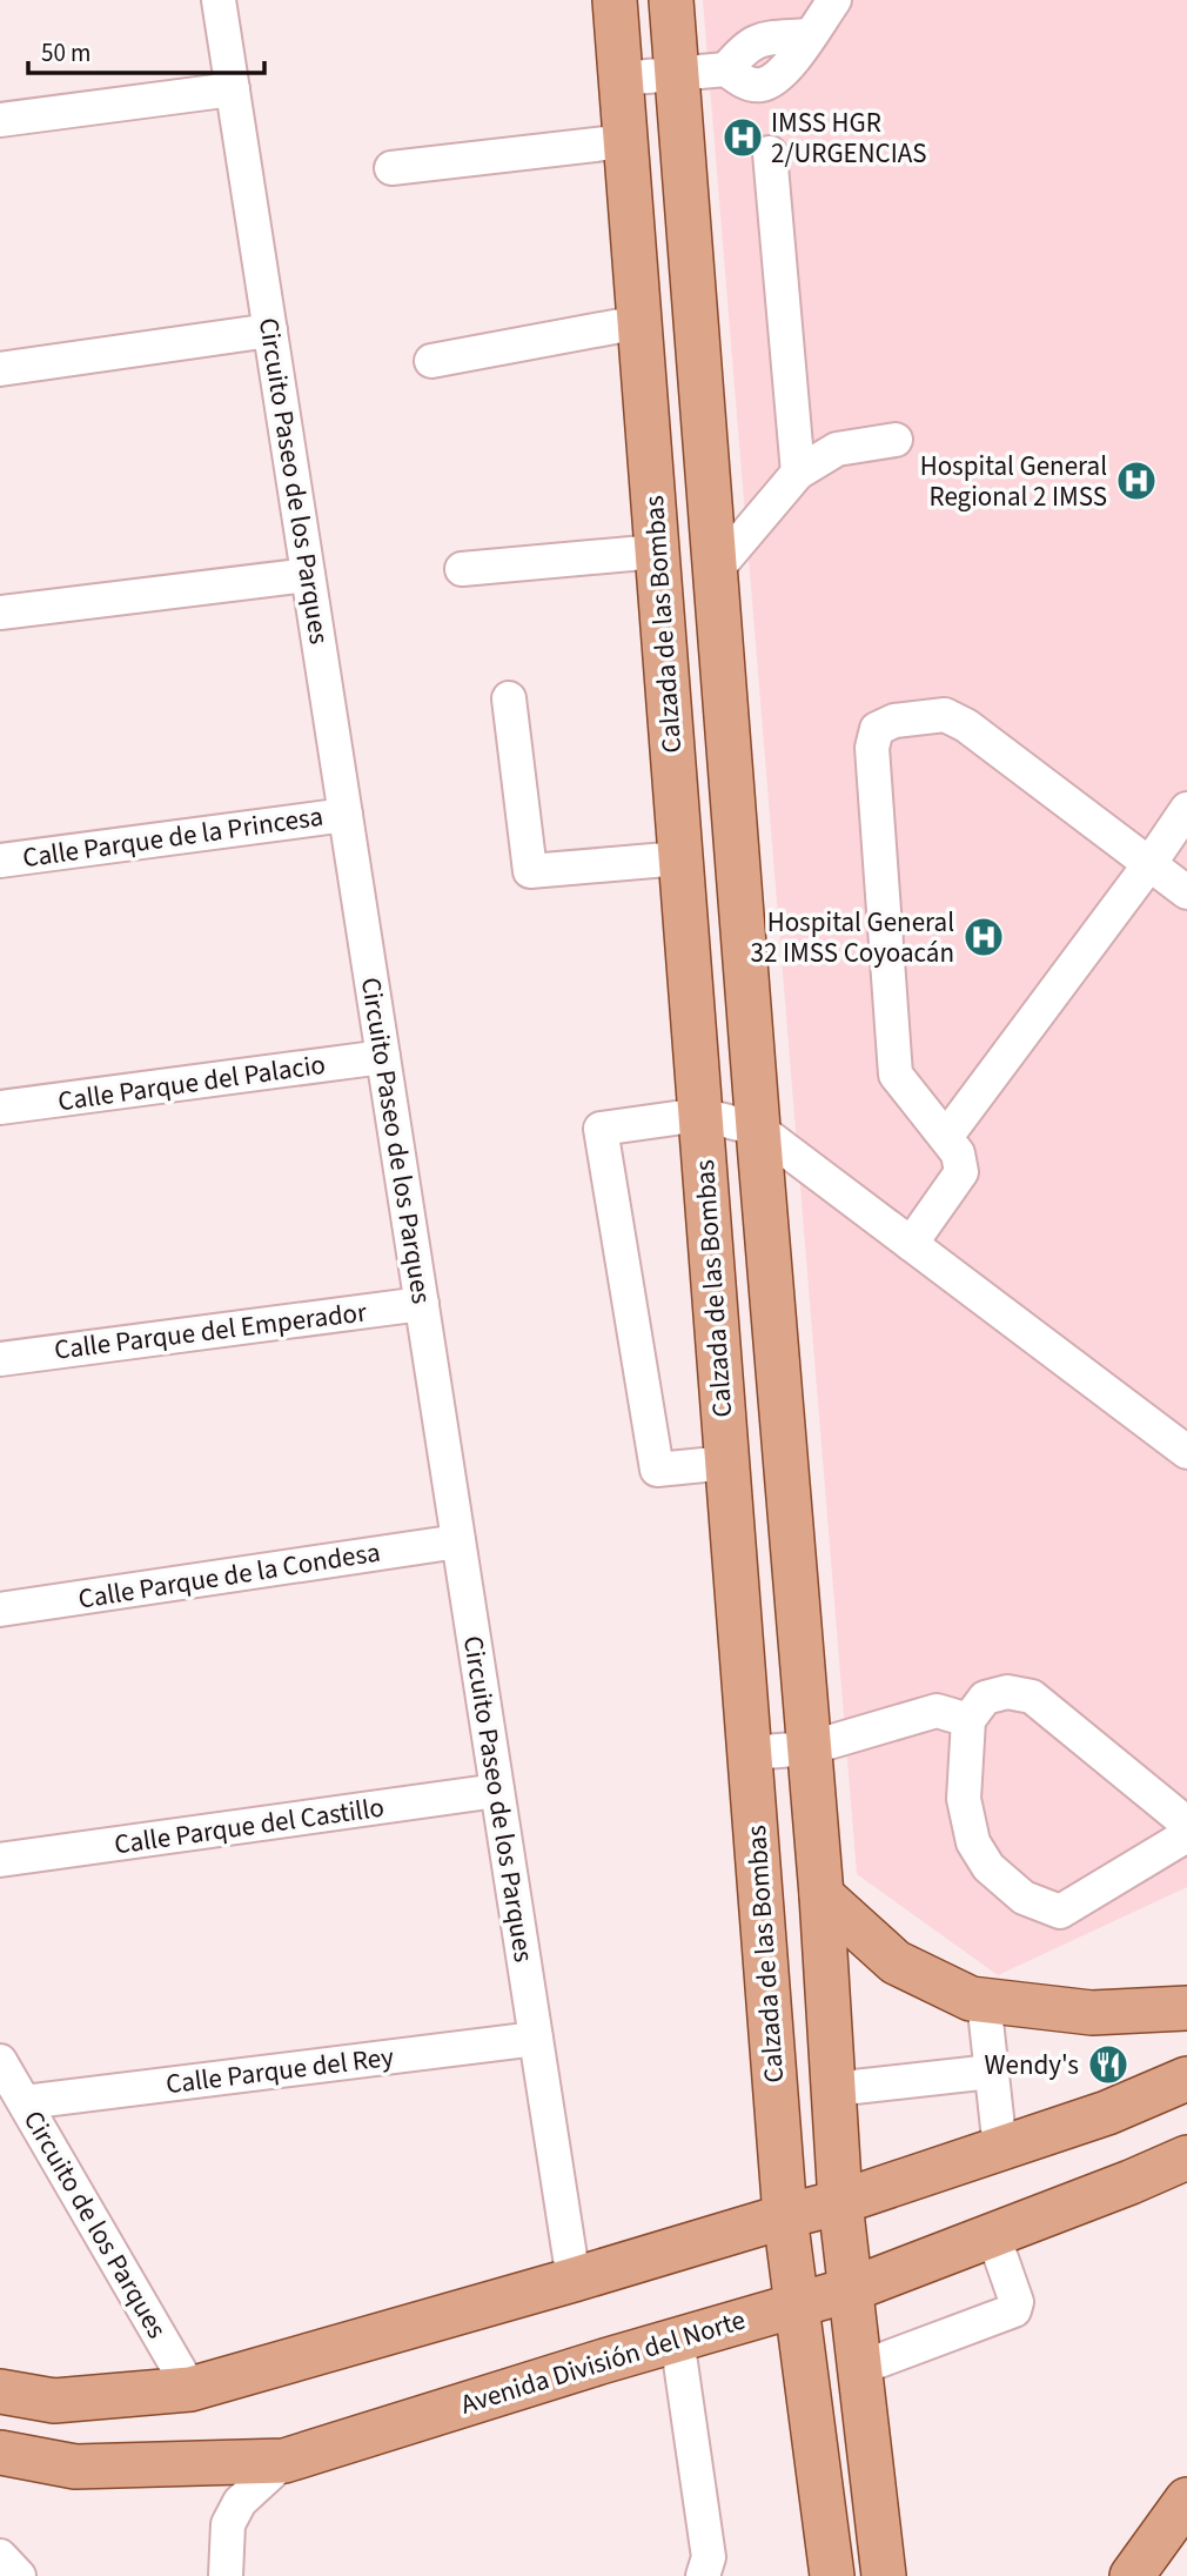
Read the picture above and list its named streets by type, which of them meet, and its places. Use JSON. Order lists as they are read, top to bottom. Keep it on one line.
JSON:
{"streets":{"main road":["Calzada de las Bombas","Avenida División del Norte"],"street":["Circuito Paseo de los Parques","Calle Parque de la Princesa","Calle Parque del Palacio","Calle Parque del Emperador","Calle Parque de la Condesa","Calle Parque del Castillo","Calle Parque del Rey","Circuito de los Parques"]},"crossings":[["Circuito Paseo de los Parques","Calle Parque de la Princesa"],["Circuito Paseo de los Parques","Calle Parque del Palacio"],["Circuito Paseo de los Parques","Calle Parque del Emperador"],["Circuito Paseo de los Parques","Calle Parque de la Condesa"],["Circuito Paseo de los Parques","Calle Parque del Castillo"],["Circuito Paseo de los Parques","Calle Parque del Rey"],["Calzada de las Bombas","Avenida División del Norte"],["Calle Parque del Rey","Circuito de los Parques"]],"places":{"hospital":["IMSS HGR 2/URGENCIAS","Hospital General Regional 2 IMSS","Hospital General 32 IMSS Coyoacán"],"restaurant":["Wendy's"]},"scale_bar":"50 m"}
